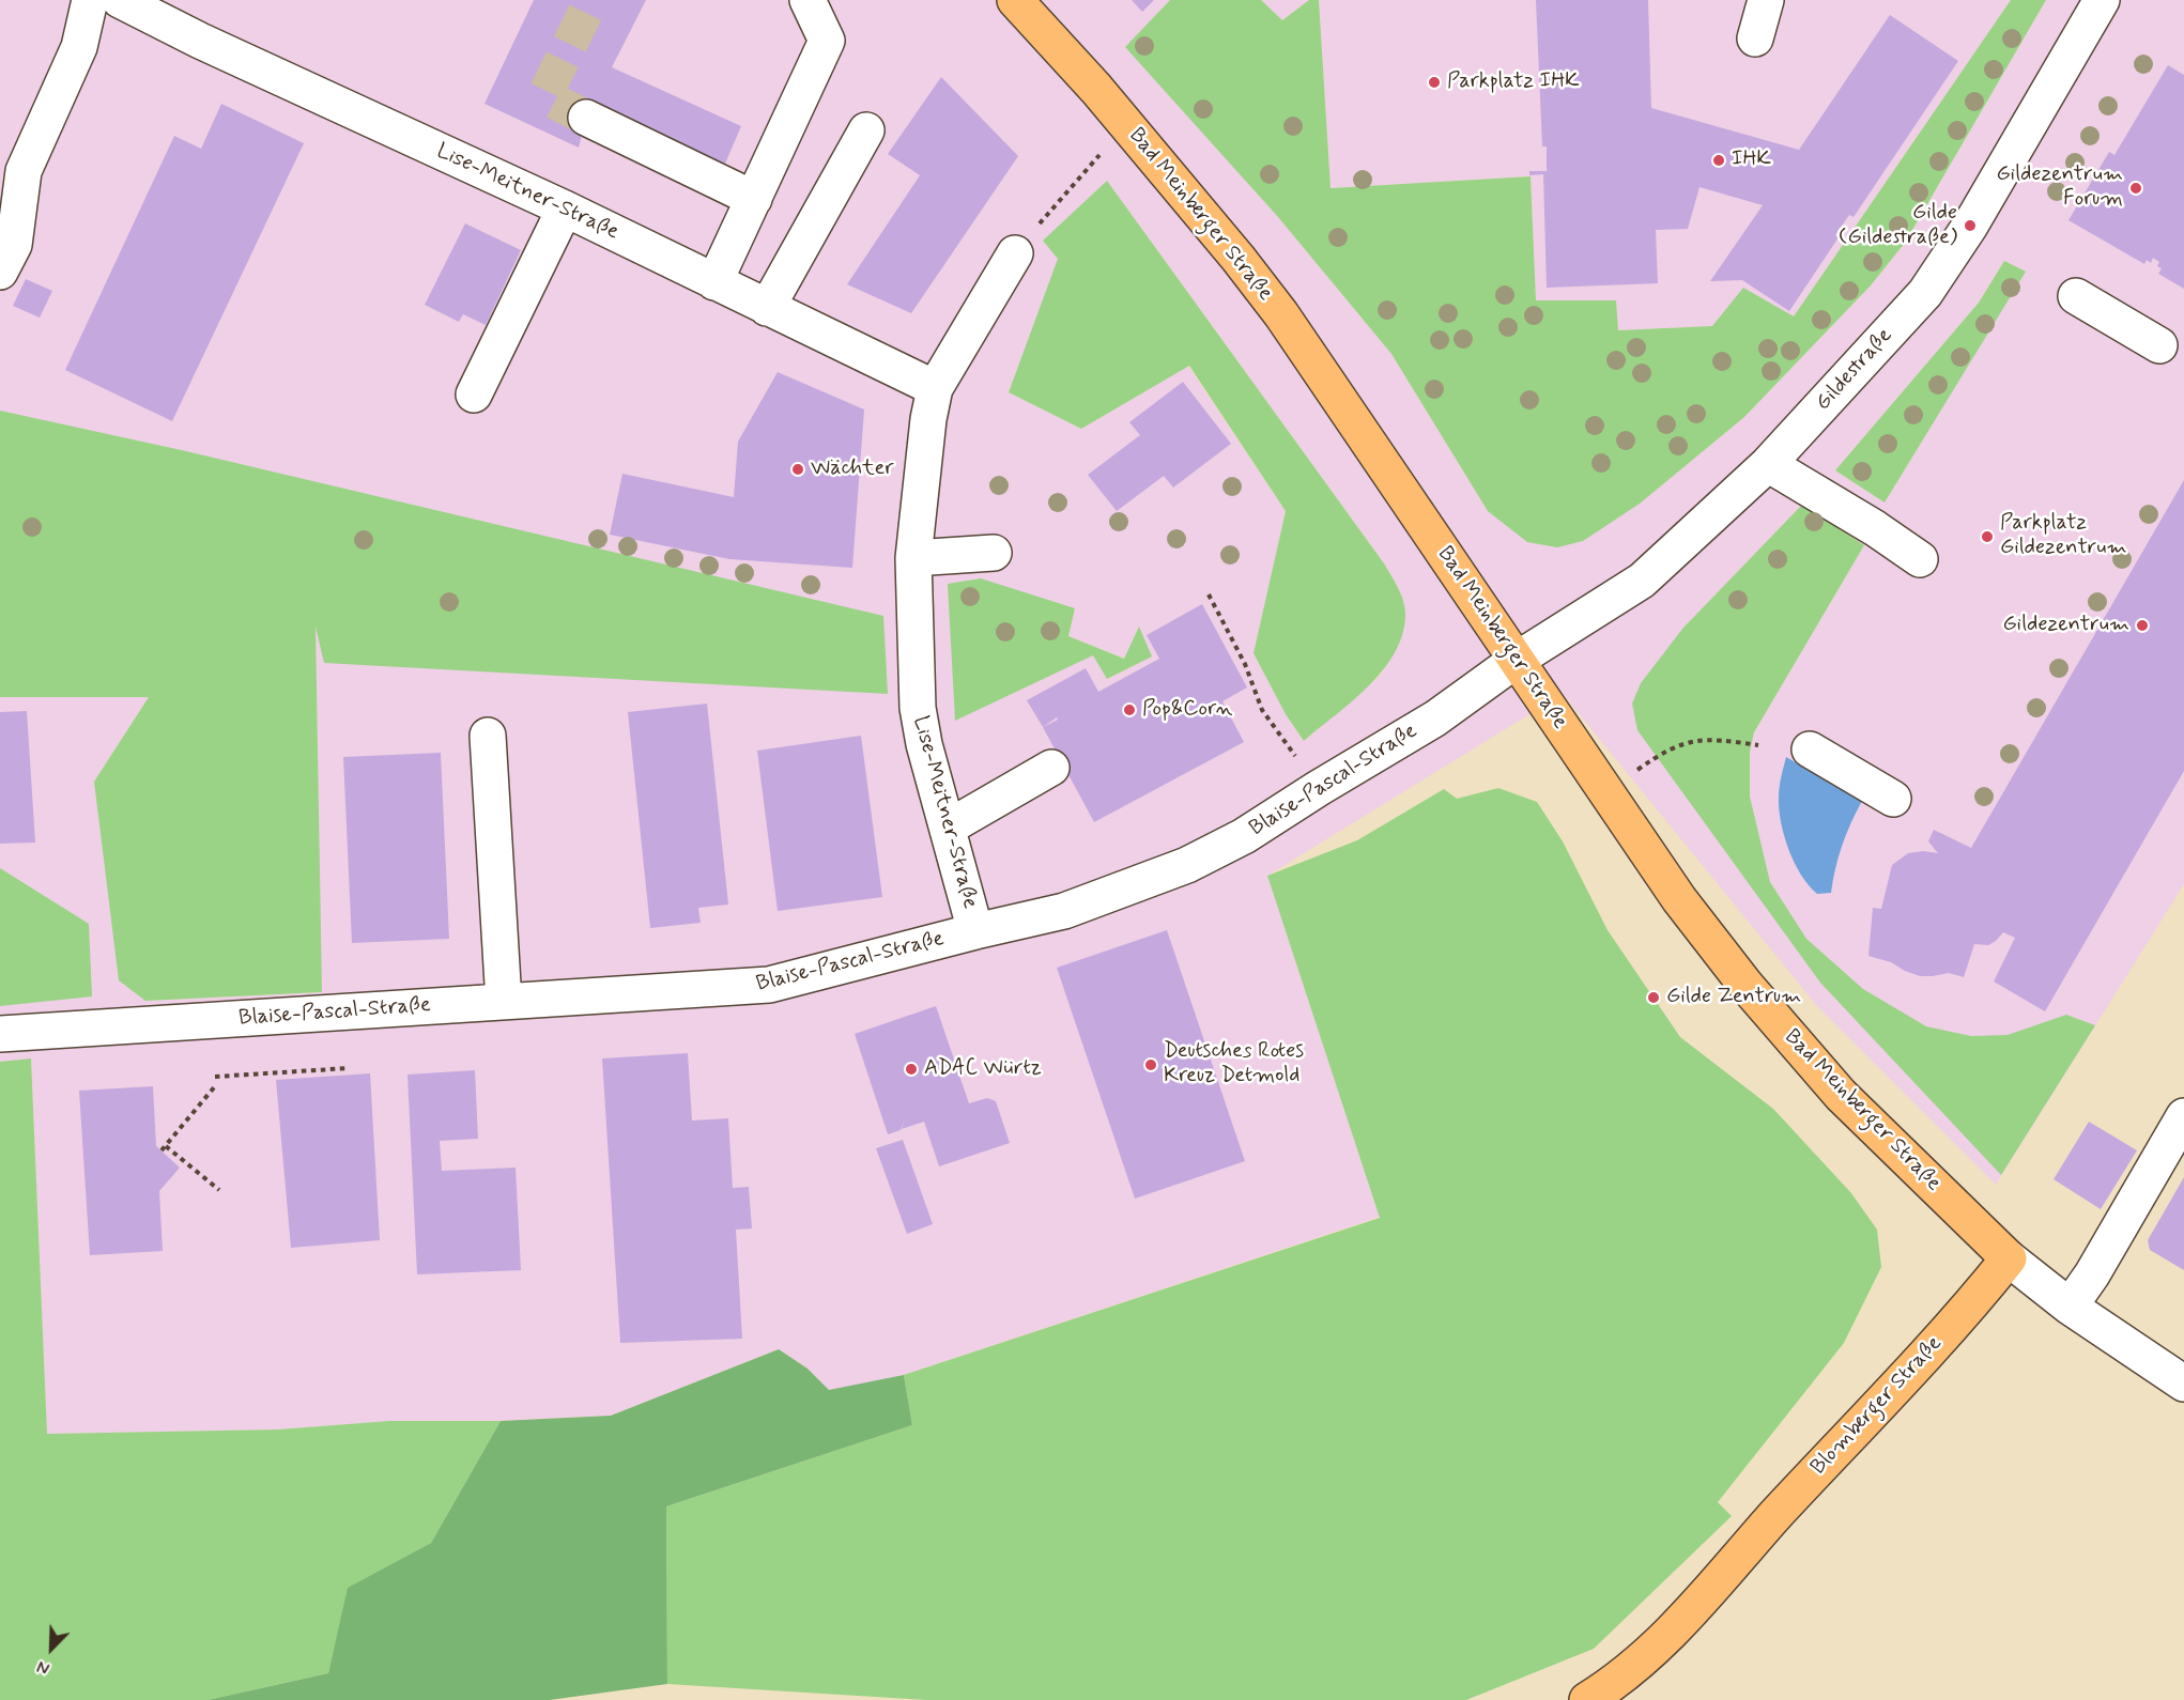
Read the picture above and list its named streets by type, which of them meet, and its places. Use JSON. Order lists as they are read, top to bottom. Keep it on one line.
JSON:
{"streets":{"main road":["Bad Meinberger Straße","Blomberger Straße"],"street":["Lise-Meitner-Straße","Gildestraße","Blaise-Pascal-Straße"]},"crossings":[["Lise-Meitner-Straße","Blaise-Pascal-Straße"],["Bad Meinberger Straße","Gildestraße"],["Bad Meinberger Straße","Blaise-Pascal-Straße"],["Bad Meinberger Straße","Blomberger Straße"],["Gildestraße","Blaise-Pascal-Straße"]],"places":["Parkplatz IHK","IHK","Gildezentrum Forum","Gilde (Gildestraße)","Wächter","Parkplatz Gildezentrum","Gildezentrum","Pop&Corn","Gilde Zentrum","Deutsches Rotes Kreuz Detmold","ADAC Würtz"],"north":"bottom left"}
